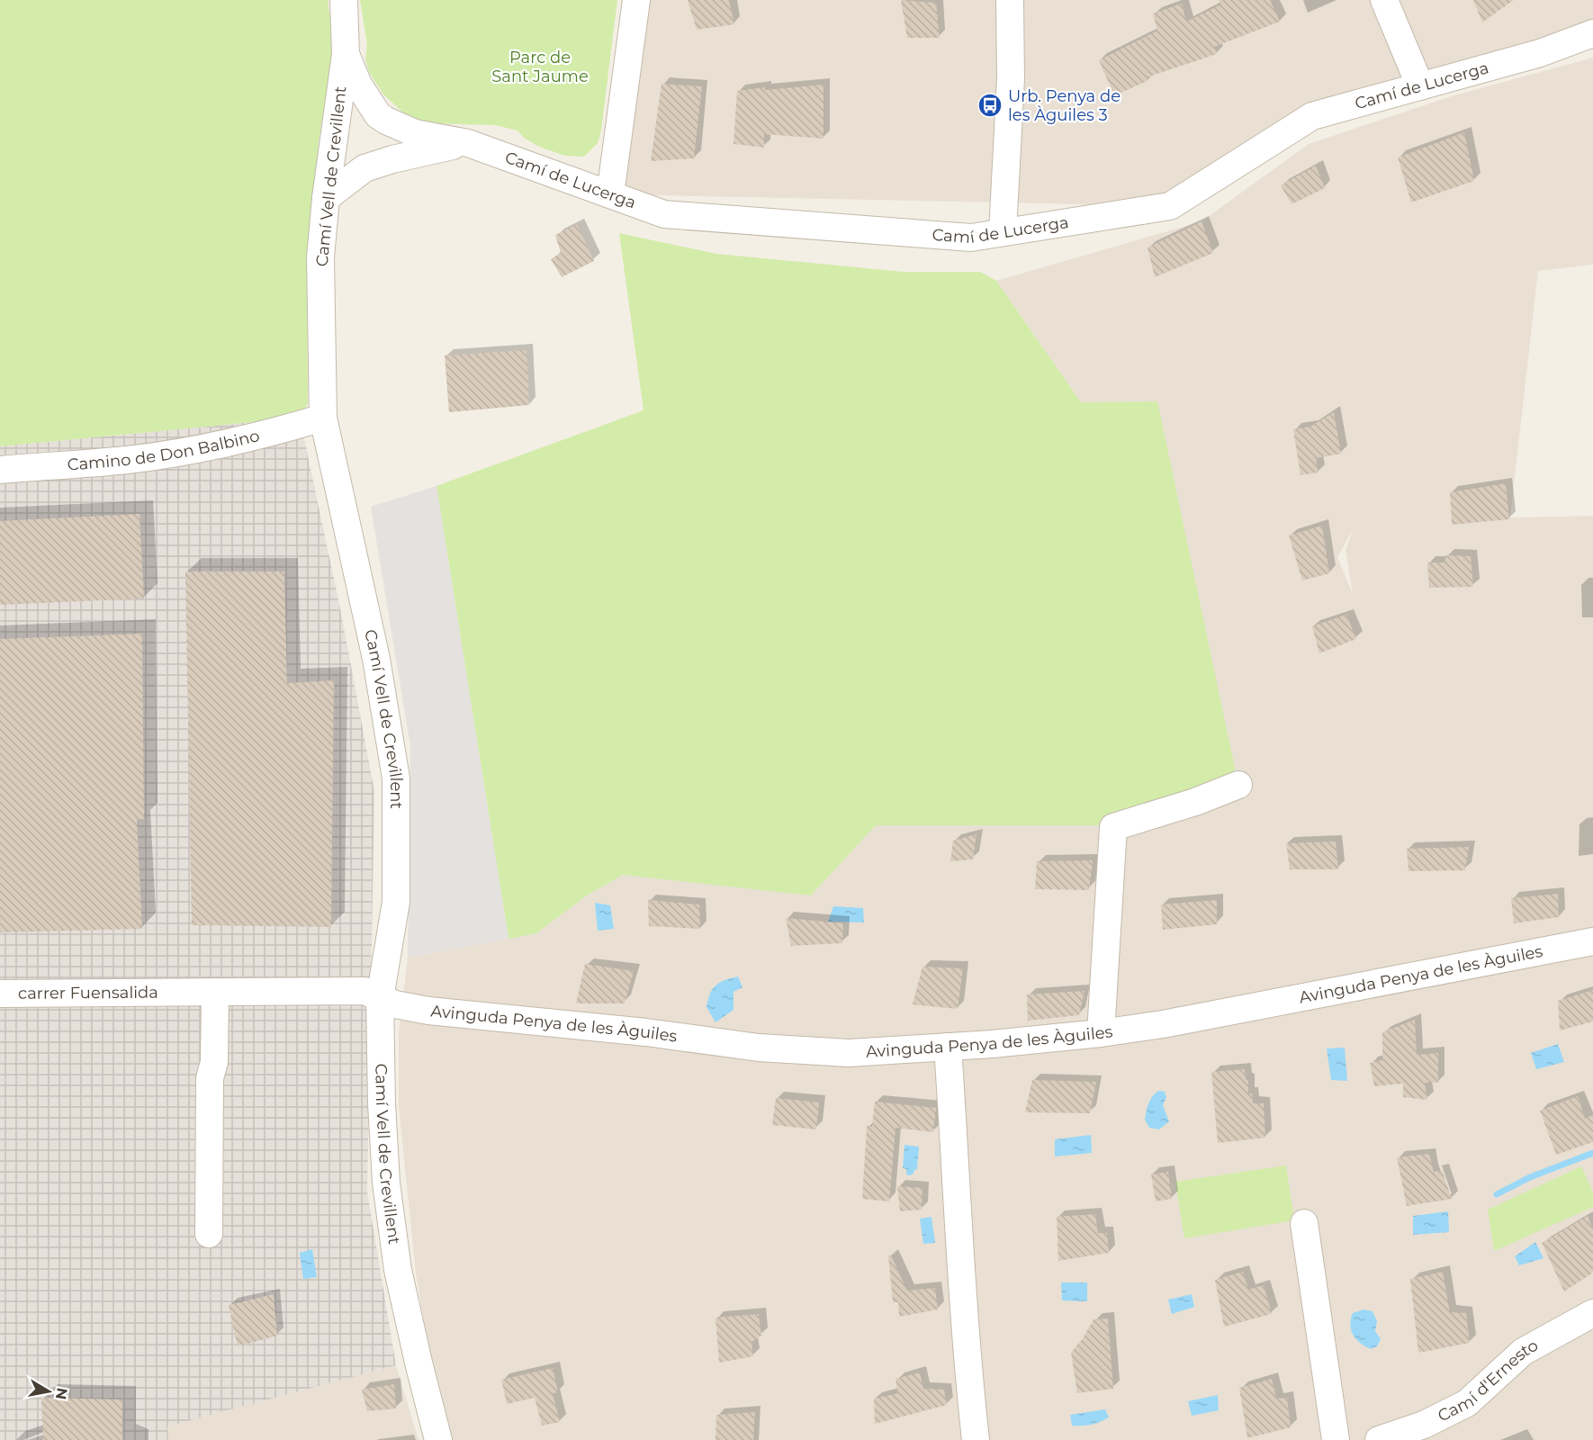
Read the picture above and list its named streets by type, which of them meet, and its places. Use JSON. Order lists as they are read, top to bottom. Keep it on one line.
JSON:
{"streets":{"street":["Camí de Lucerga","Camí Vell de Crevillent","Camino de Don Balbino","Avinguda Penya de les Àguiles","carrer Fuensalida","Camí d'Ernesto"]},"crossings":[["Camí Vell de Crevillent","Camino de Don Balbino"],["Camí Vell de Crevillent","Avinguda Penya de les Àguiles"],["Camí Vell de Crevillent","carrer Fuensalida"],["Avinguda Penya de les Àguiles","carrer Fuensalida"]],"parks":["Parc de Sant Jaume"],"places":{"bus stop":["Urb. Penya de les Àguiles 3"]},"north":"right"}
